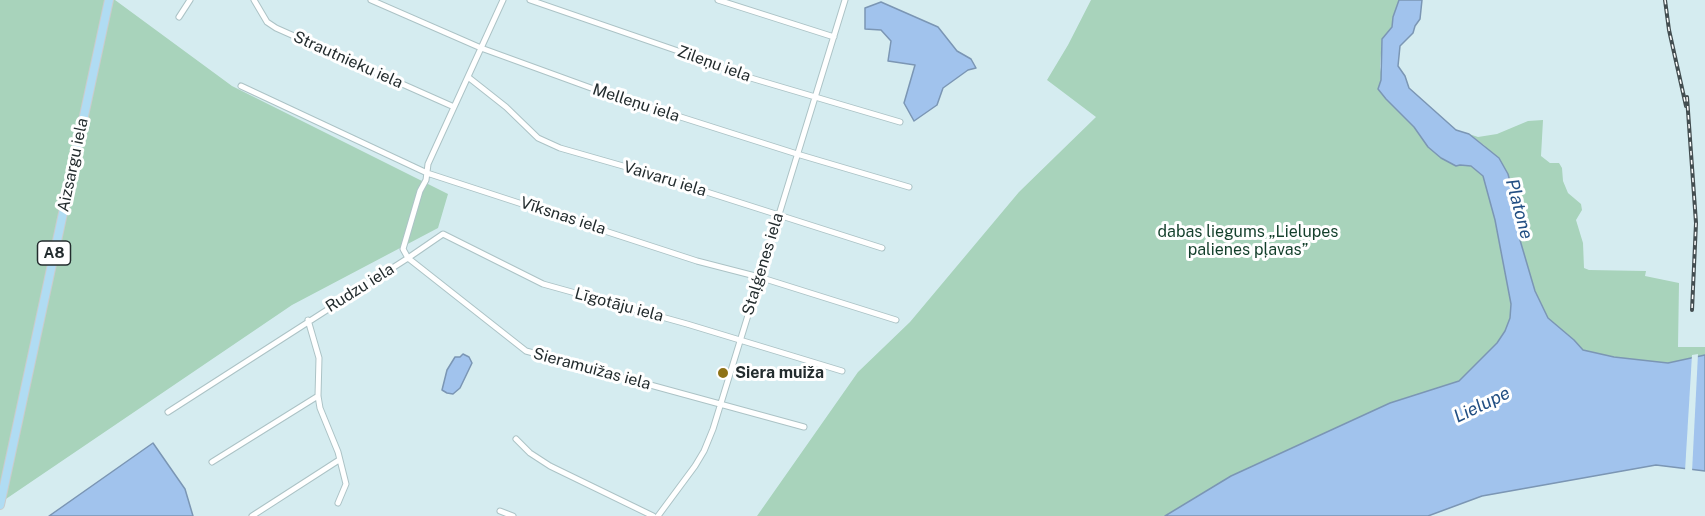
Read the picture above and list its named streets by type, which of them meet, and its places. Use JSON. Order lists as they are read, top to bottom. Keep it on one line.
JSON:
{"streets":{"highway":["Aizsargu iela","A8"],"street":["Strautnieku iela","Zileņu iela","Melleņu iela","Vaivaru iela","Vīksnas iela","Staļģenes iela","Rudzu iela","Līgotāju iela","Sieramuižas iela"]},"crossings":[["Strautnieku iela","Rudzu iela"],["Zileņu iela","Staļģenes iela"],["Melleņu iela","Staļģenes iela"],["Melleņu iela","Rudzu iela"],["Vaivaru iela","Staļģenes iela"],["Vaivaru iela","Rudzu iela"],["Vīksnas iela","Staļģenes iela"],["Vīksnas iela","Rudzu iela"],["Staļģenes iela","Līgotāju iela"],["Staļģenes iela","Sieramuižas iela"],["Rudzu iela","Līgotāju iela"],["Rudzu iela","Sieramuižas iela"],["Līgotāju iela","Sieramuižas iela"]],"water":["Platone","Lielupe"],"parks":["dabas liegums „Lielupes palienes pļavas”"],"places":["Siera muiža"]}
